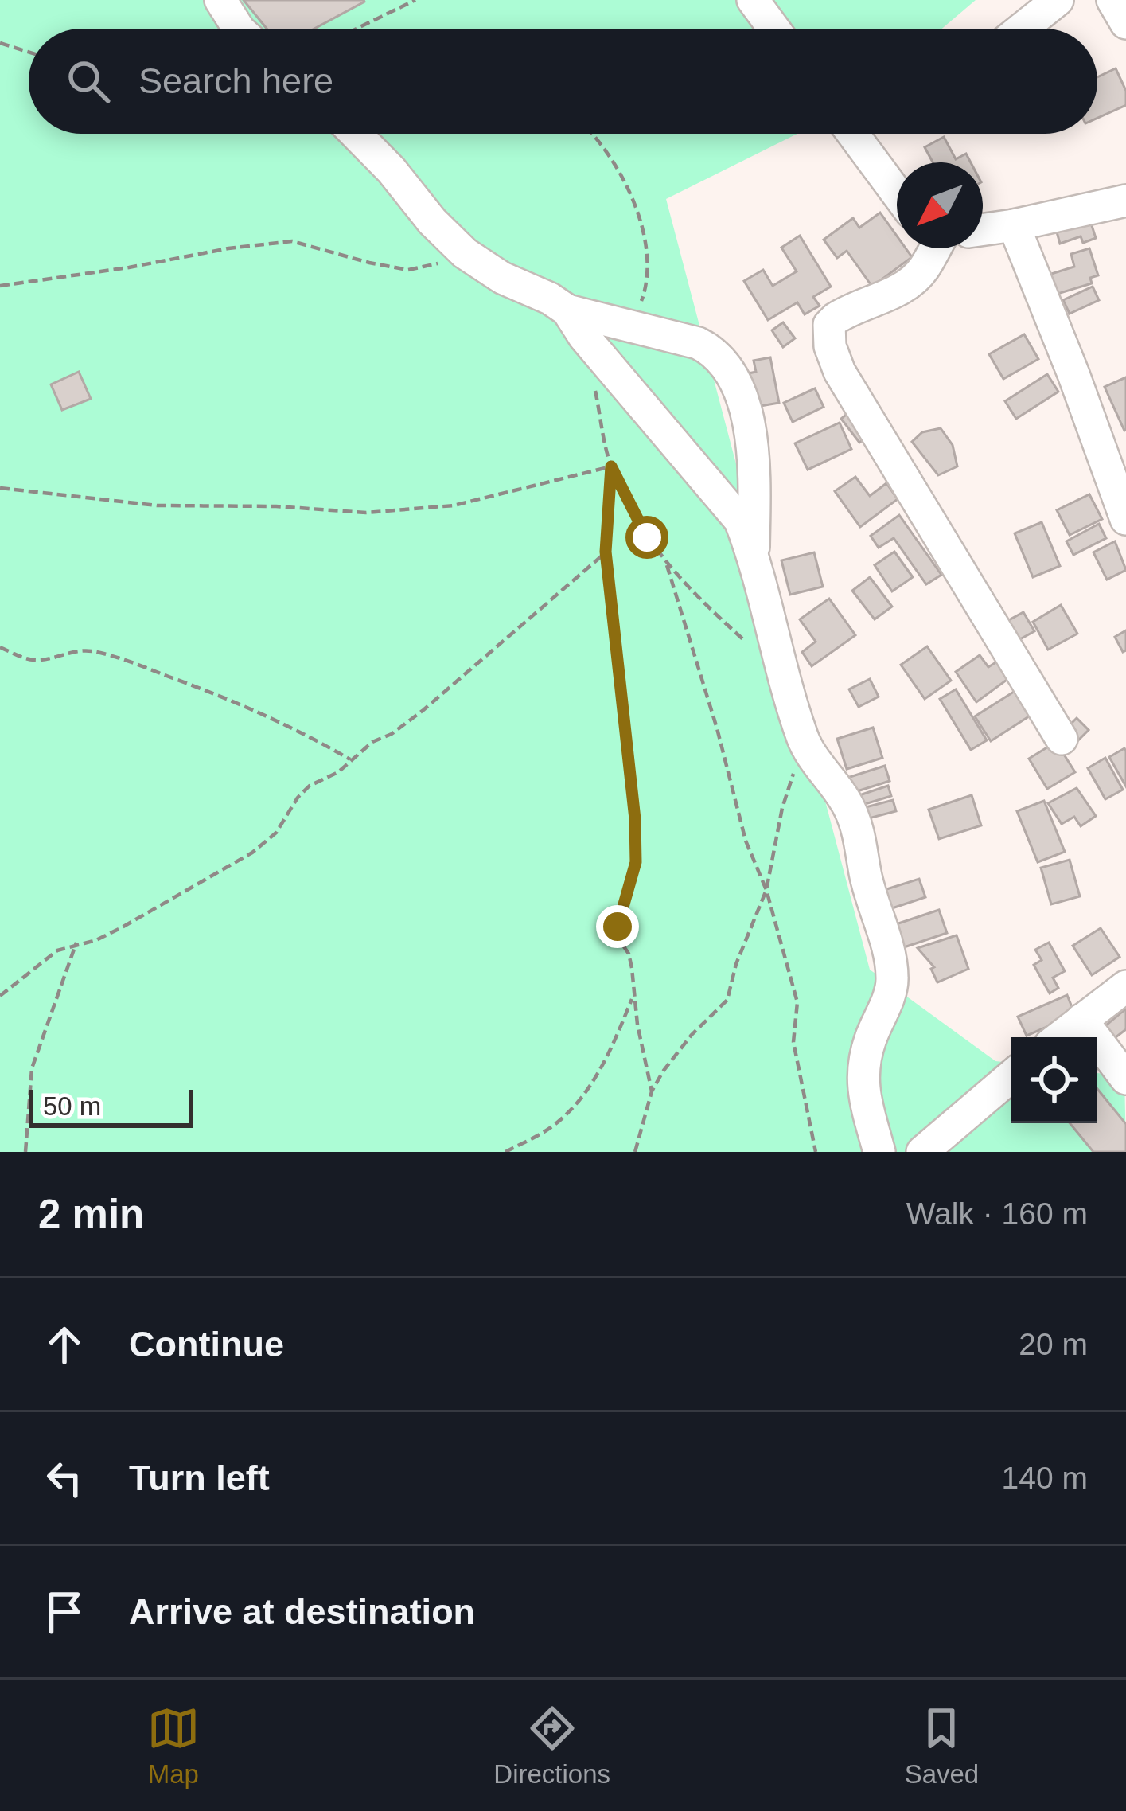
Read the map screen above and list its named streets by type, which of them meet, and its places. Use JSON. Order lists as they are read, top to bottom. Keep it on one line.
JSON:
{"scale_bar":"50 m","north":"bottom left","page":{"search":"Search here","scale":"50 m","heading":["2 min","Walk · 160 m"],"list":[["Continue","20 m"],["Turn left","140 m"],"Arrive at destination"],"nav":["Map","Directions","Saved"]}}
